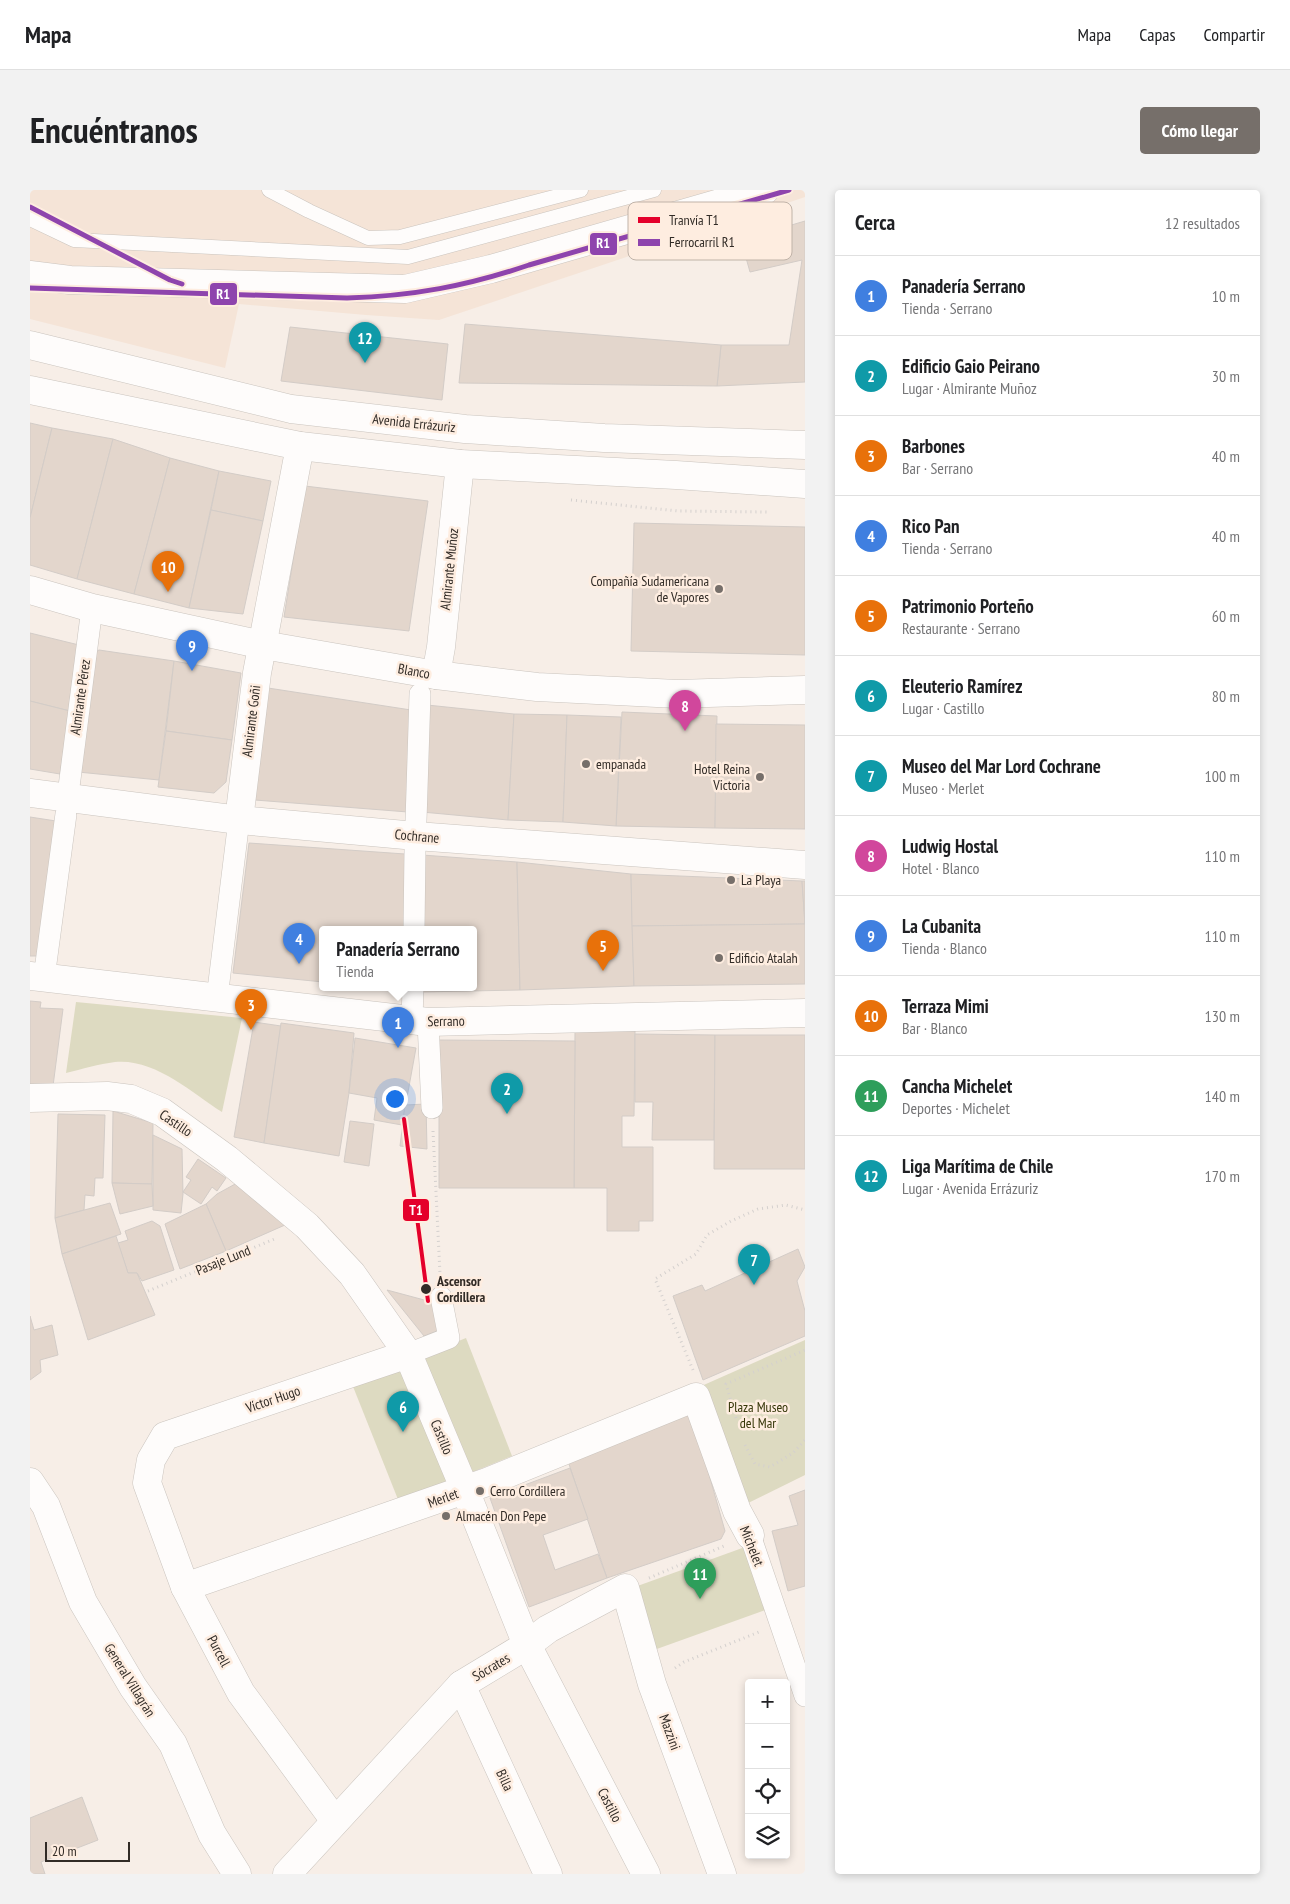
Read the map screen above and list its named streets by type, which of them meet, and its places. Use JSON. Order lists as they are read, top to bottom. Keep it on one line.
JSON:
{"streets":{"street":["Avenida Errázuriz","Almirante Muñoz","Blanco","Almirante Pérez","Almirante Goñi","Cochrane","Serrano","Castillo","Víctor Hugo","Merlet","Michelet","Purcell","Sócrates","General Villagrán","Mazzini","Billa"],"path":["Pasaje Lund"]},"crossings":[["Almirante Muñoz","Blanco"],["Blanco","Almirante Pérez"],["Blanco","Almirante Goñi"],["Almirante Goñi","Cochrane"],["Almirante Goñi","Serrano"],["Castillo","Víctor Hugo"],["Castillo","Merlet"],["Castillo","Sócrates"],["Víctor Hugo","Purcell"],["Merlet","Michelet"],["Merlet","Purcell"],["Purcell","Sócrates"],["Sócrates","Mazzini"],["Sócrates","Billa"]],"parks":["Plaza Museo del Mar"],"places":["Compañía Sudamericana de Vapores","empanada","Hotel Reina Victoria","La Playa","Edificio Atalah","Ascensor Cordillera","Cerro Cordillera","Almacén Don Pepe"],"lines":["rail line R1","tram line T1"],"legend":["Tranvía T1","Ferrocarril R1"],"scale_bar":"20 m","page":{"header":"Mapa","nav":["Mapa","Capas","Compartir"],"title":"Encuéntranos","buttons":"Cómo llegar","heading":["Cerca","12 resultados"],"list":[{"mark":"1","name":"Panadería Serrano","note":"Tienda · Serrano","value":"10 m"},{"mark":"2","name":"Edificio Gaio Peirano","note":"Lugar · Almirante Muñoz","value":"30 m"},{"mark":"3","name":"Barbones","note":"Bar · Serrano","value":"40 m"},{"mark":"4","name":"Rico Pan","note":"Tienda · Serrano","value":"40 m"},{"mark":"5","name":"Patrimonio Porteño","note":"Restaurante · Serrano","value":"60 m"},{"mark":"6","name":"Eleuterio Ramírez","note":"Lugar · Castillo","value":"80 m"},{"mark":"7","name":"Museo del Mar Lord Cochrane","note":"Museo · Merlet","value":"100 m"},{"mark":"8","name":"Ludwig Hostal","note":"Hotel · Blanco","value":"110 m"},{"mark":"9","name":"La Cubanita","note":"Tienda · Blanco","value":"110 m"},{"mark":"10","name":"Terraza Mimi","note":"Bar · Blanco","value":"130 m"},{"mark":"11","name":"Cancha Michelet","note":"Deportes · Michelet","value":"140 m"},{"mark":"12","name":"Liga Marítima de Chile","note":"Lugar · Avenida Errázuriz","value":"170 m"}],"pins":["12","10","9","8","4","5","3","1","2","7","6","11"],"popup":["Panadería Serrano","Tienda"],"map_buttons":["+","−"],"scale":"20 m"}}
